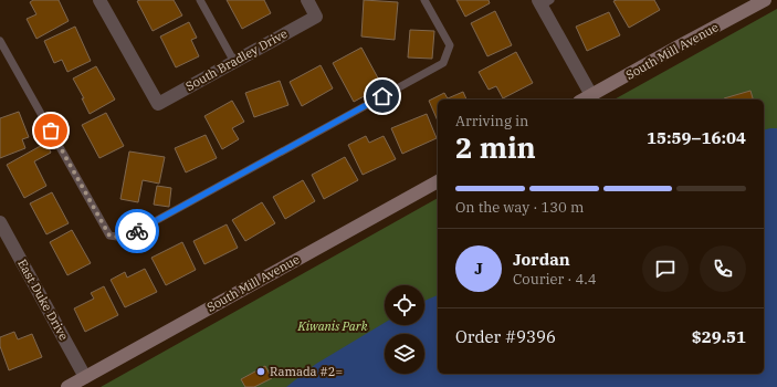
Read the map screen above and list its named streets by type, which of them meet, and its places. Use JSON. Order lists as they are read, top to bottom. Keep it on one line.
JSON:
{"streets":{"street":["South Mill Avenue","South Bradley Drive","East Duke Drive"]},"crossings":[["South Mill Avenue","East Duke Drive"]],"parks":["Kiwanis Park"],"places":["Ramada #2="],"page":{"heading":["2 min","Arriving in","15:59–16:04"],"panel":["Jordan","Courier · 4.4","Order #9396","$29.51"],"bar":"On the way · 130 m","round":"J"}}
